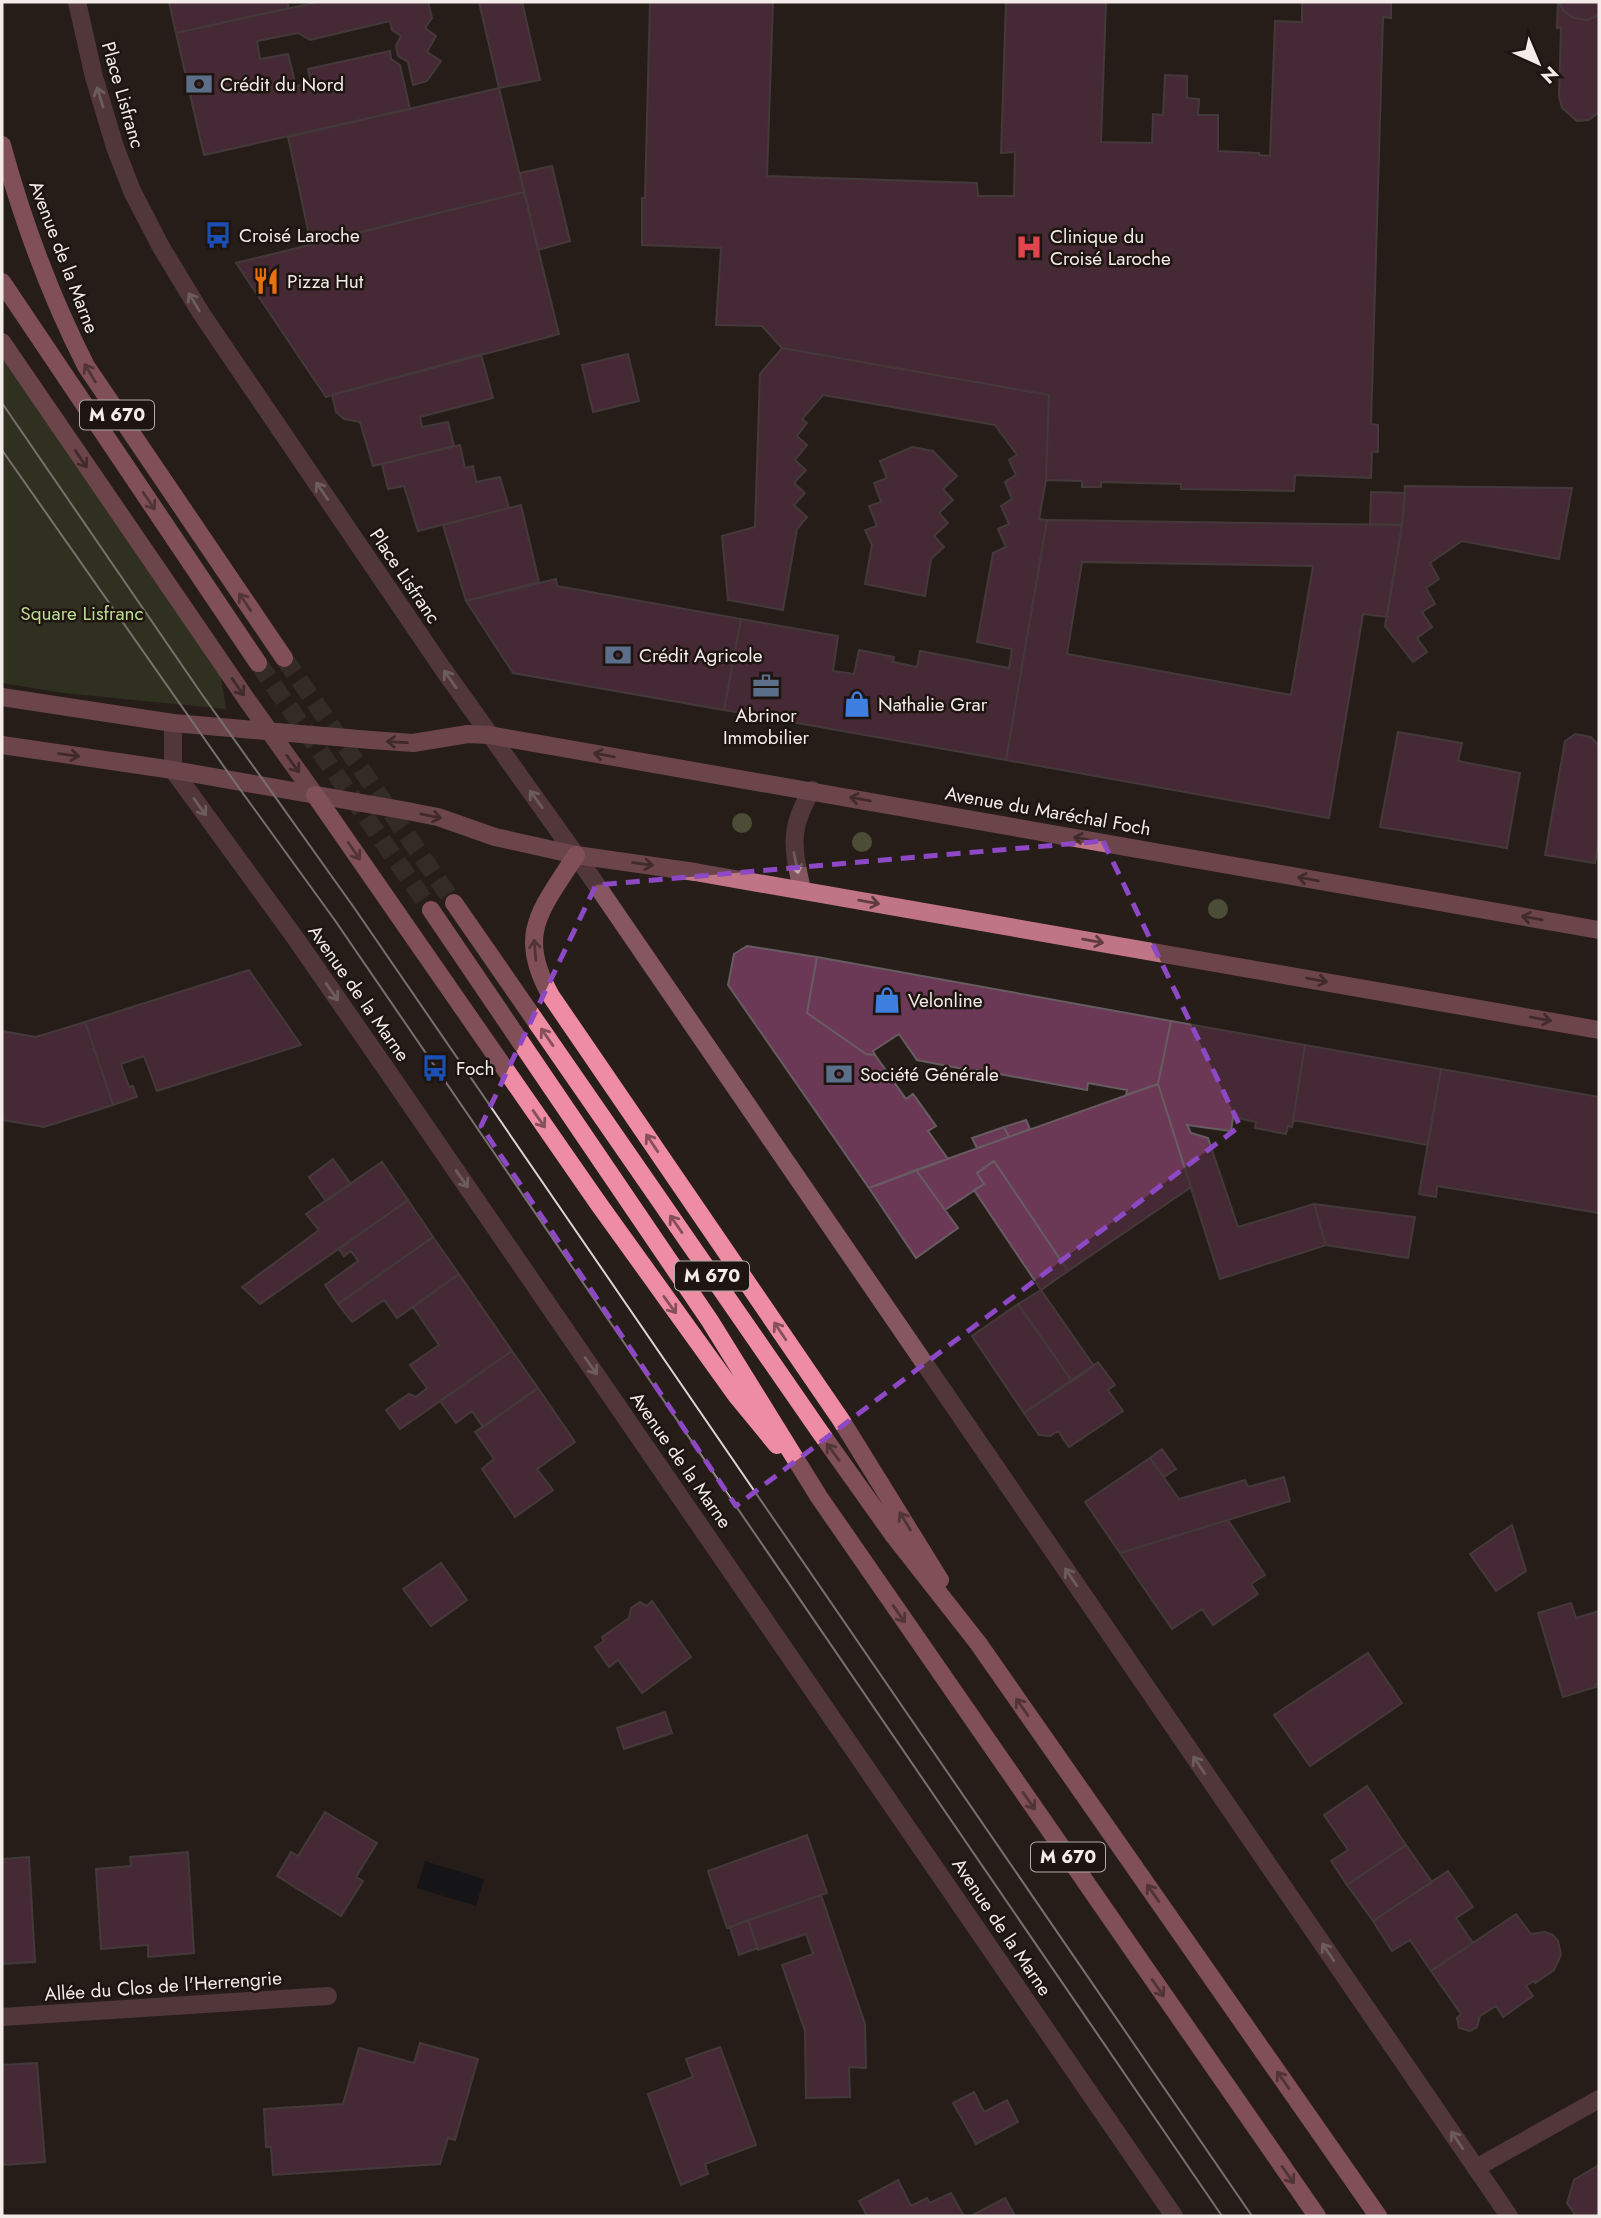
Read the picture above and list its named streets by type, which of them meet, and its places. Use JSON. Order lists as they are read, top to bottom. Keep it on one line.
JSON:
{"streets":{"main road":["Avenue de la Marne","M 670","Avenue du Maréchal Foch"],"street":["Place Lisfranc","Allée du Clos de l'Herrengrie"]},"crossings":[["Place Lisfranc","Avenue du Maréchal Foch"]],"one_way":["Place Lisfranc"],"parks":["Square Lisfranc"],"places":{"bank":["Crédit du Nord","Crédit Agricole","Société Générale"],"bus stop":["Croisé Laroche","Foch"],"hospital":["Clinique du Croisé Laroche"],"restaurant":["Pizza Hut"],"office":["Abrinor Immobilier"],"shop":["Nathalie Grar","Velonline"]},"north":"bottom right"}
